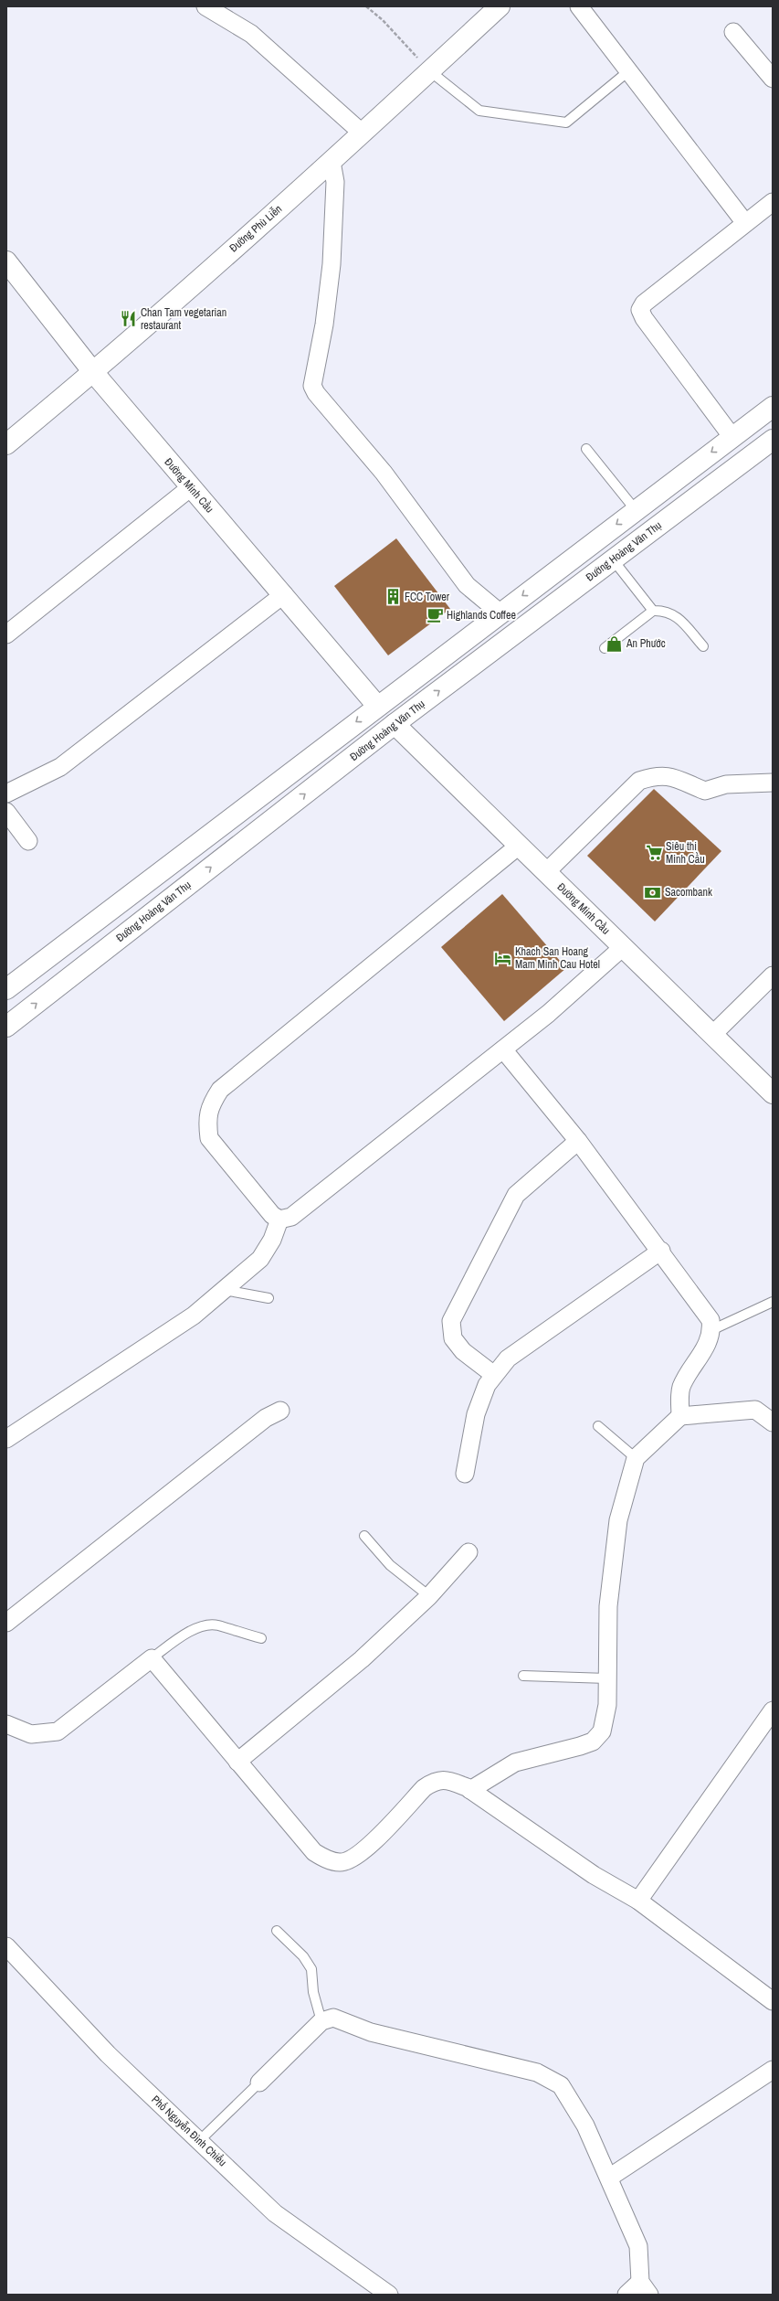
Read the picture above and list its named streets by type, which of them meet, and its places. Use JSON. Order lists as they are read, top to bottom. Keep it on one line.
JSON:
{"streets":{"main road":["Đường Phù Liễn","Đường Minh Cầu","Đường Hoàng Văn Thụ"],"street":["Phố Nguyễn Đình Chiểu"]},"crossings":[["Đường Phù Liễn","Đường Minh Cầu"],["Đường Minh Cầu","Đường Hoàng Văn Thụ"]],"places":{"restaurant":["Chan Tam vegetarian restaurant"],"building":["FCC Tower"],"cafe":["Highlands Coffee"],"shop":["An Phước"],"supermarket":["Siêu thị Minh Cầu"],"bank":["Sacombank"],"hotel":["Khach San Hoang Mam Minh Cau Hotel"]}}
